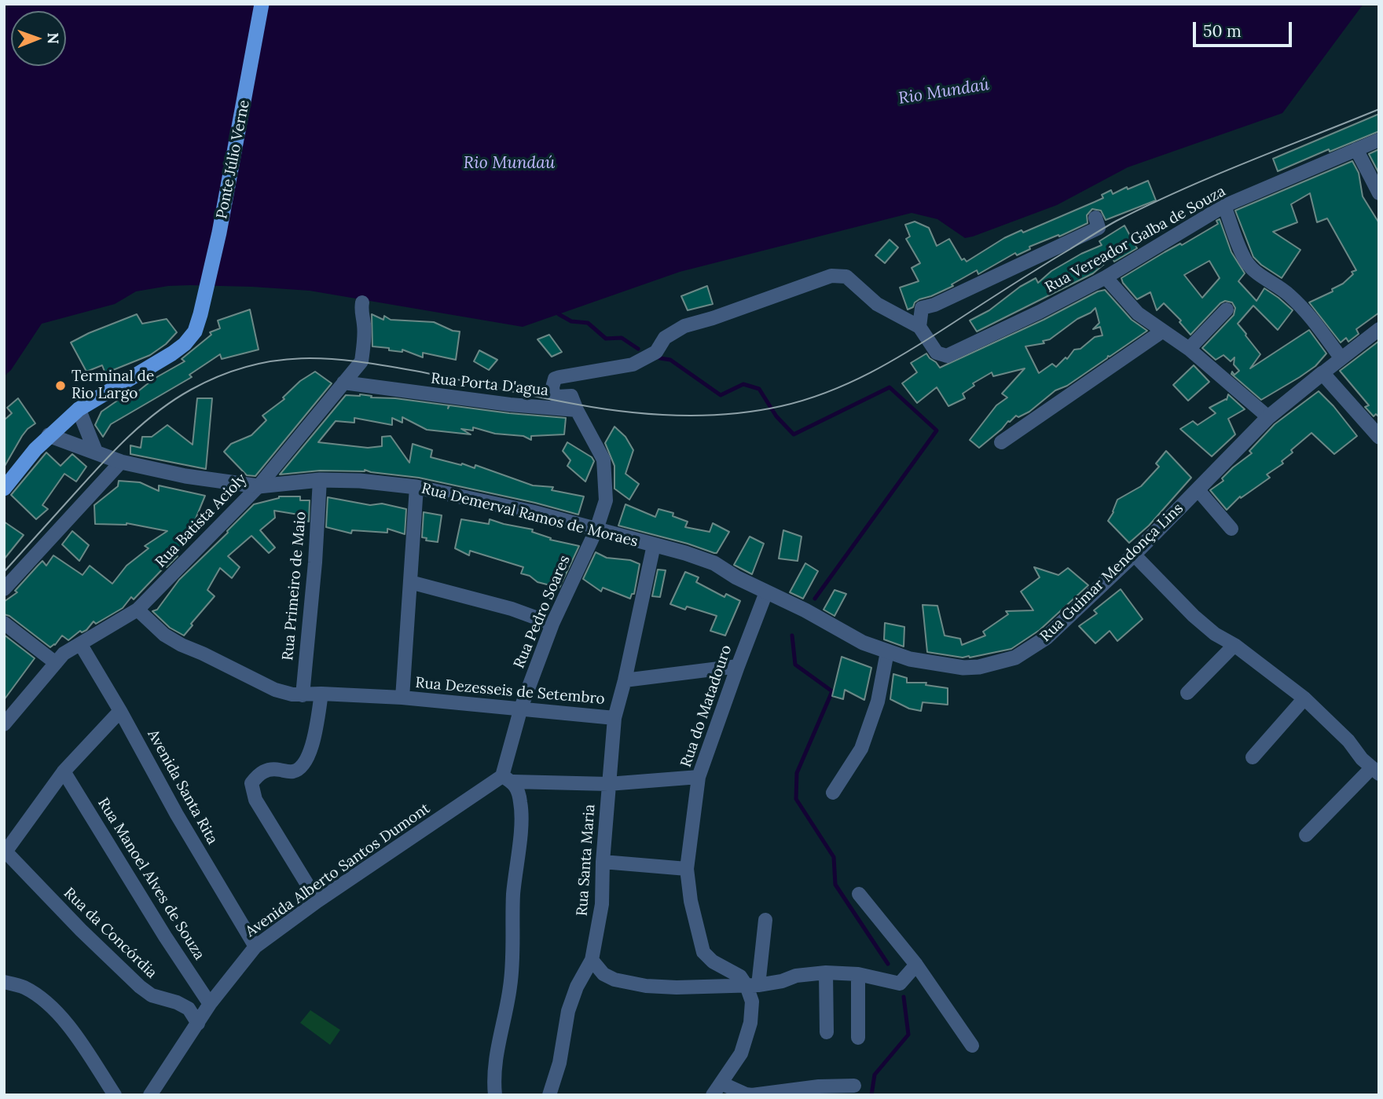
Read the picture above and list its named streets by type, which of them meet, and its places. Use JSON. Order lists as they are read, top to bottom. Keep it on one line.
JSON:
{"streets":{"main road":["Ponte Júlio Verne"],"street":["Rua Vereador Galba de Souza","Rua Porta D'agua","Rua Demerval Ramos de Moraes","Rua Batista Acioly","Rua Guimar Mendonça Lins","Rua Primeiro de Maio","Rua Pedro Soares","Rua Dezesseis de Setembro","Rua do Matadouro","Avenida Santa Rita","Rua Santa Maria","Avenida Alberto Santos Dumont","Rua Manoel Alves de Souza","Rua da Concórdia"]},"crossings":[["Ponte Júlio Verne","Rua Demerval Ramos de Moraes"],["Rua Porta D'agua","Rua Batista Acioly"],["Rua Porta D'agua","Rua Pedro Soares"],["Rua Demerval Ramos de Moraes","Rua Batista Acioly"],["Rua Demerval Ramos de Moraes","Rua Guimar Mendonça Lins"],["Rua Demerval Ramos de Moraes","Rua Primeiro de Maio"],["Rua Demerval Ramos de Moraes","Rua Pedro Soares"],["Rua Demerval Ramos de Moraes","Rua Dezesseis de Setembro"],["Rua Demerval Ramos de Moraes","Rua do Matadouro"],["Rua Demerval Ramos de Moraes","Rua Santa Maria"],["Rua Batista Acioly","Rua Dezesseis de Setembro"],["Rua Batista Acioly","Avenida Santa Rita"],["Rua Guimar Mendonça Lins","Rua do Matadouro"],["Rua Primeiro de Maio","Rua Dezesseis de Setembro"],["Rua Pedro Soares","Rua Dezesseis de Setembro"],["Rua Dezesseis de Setembro","Rua Santa Maria"],["Avenida Santa Rita","Avenida Alberto Santos Dumont"],["Avenida Alberto Santos Dumont","Rua Manoel Alves de Souza"],["Avenida Alberto Santos Dumont","Rua da Concórdia"]],"water":["Rio Mundaú"],"places":["Terminal de Rio Largo"],"scale_bar":"50 m","north":"right"}
